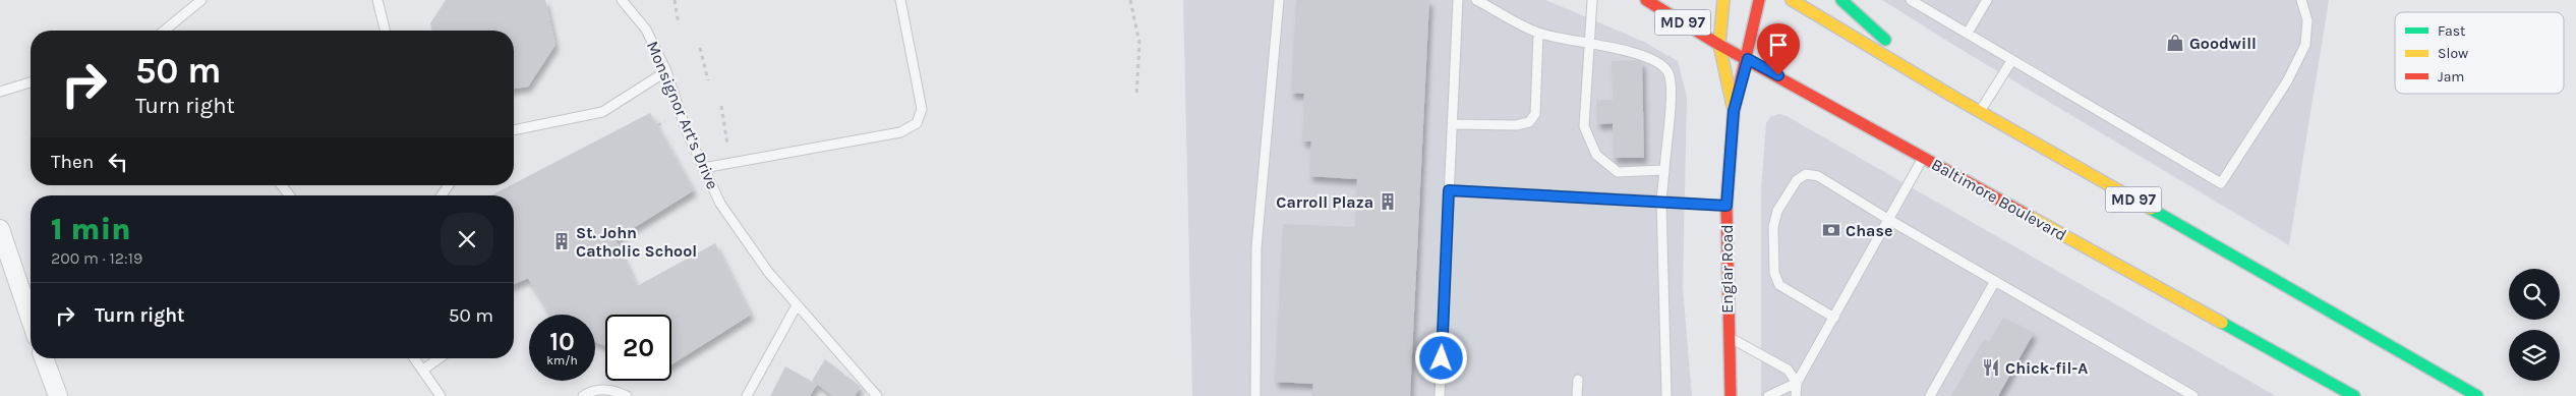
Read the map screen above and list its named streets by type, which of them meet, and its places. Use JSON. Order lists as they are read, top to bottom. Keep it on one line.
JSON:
{"streets":{"main road":["MD 97","Baltimore Boulevard","Englar Road"],"lane":["Monsignor Art’s Drive"]},"crossings":[["Baltimore Boulevard","Englar Road"]],"places":{"shop":["Goodwill"],"building":["Carroll Plaza","St. John Catholic School"],"bank":["Chase"],"restaurant":["Chick-fil-A"]},"legend":["Fast","Slow","Jam"],"page":{"turn":["50 m","Turn right"],"then":"Then","heading":["1 min","200 m · 12:19"],"list":[{"name":"Turn right","value":"50 m"}],"speed":"10 km/h","limit":"20"}}
